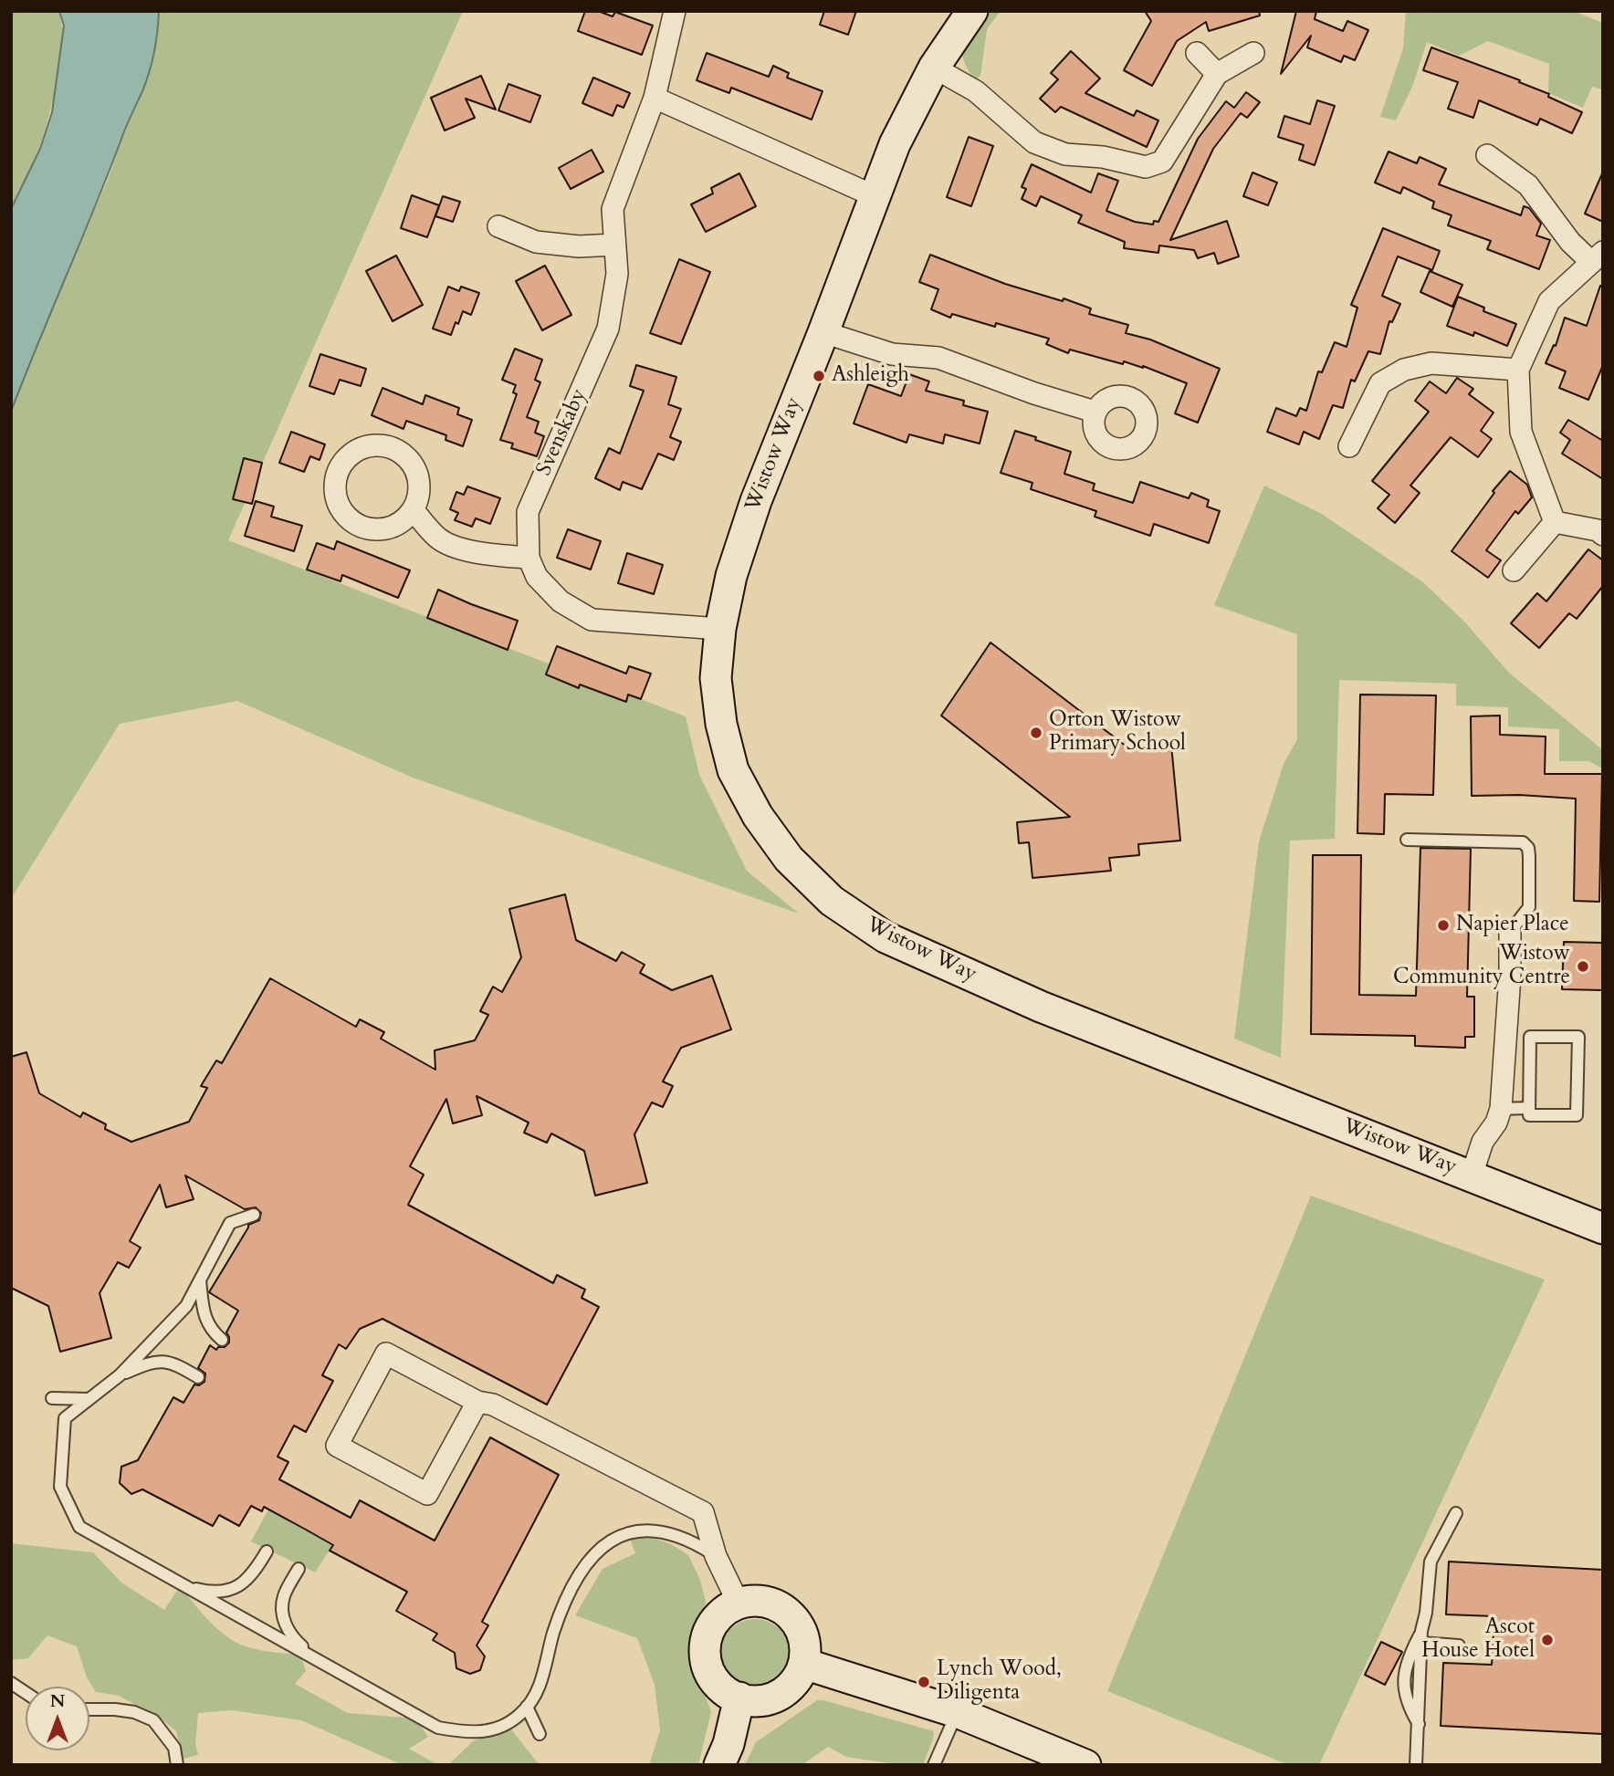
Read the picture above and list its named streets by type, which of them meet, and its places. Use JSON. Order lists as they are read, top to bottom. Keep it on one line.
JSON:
{"streets":{"street":["Svenskaby","Wistow Way"]},"crossings":[["Svenskaby","Wistow Way"]],"places":["Ashleigh","Orton Wistow Primary School","Napier Place","Wistow Community Centre","Ascot House Hotel","Lynch Wood, Diligenta"],"north":"top"}
